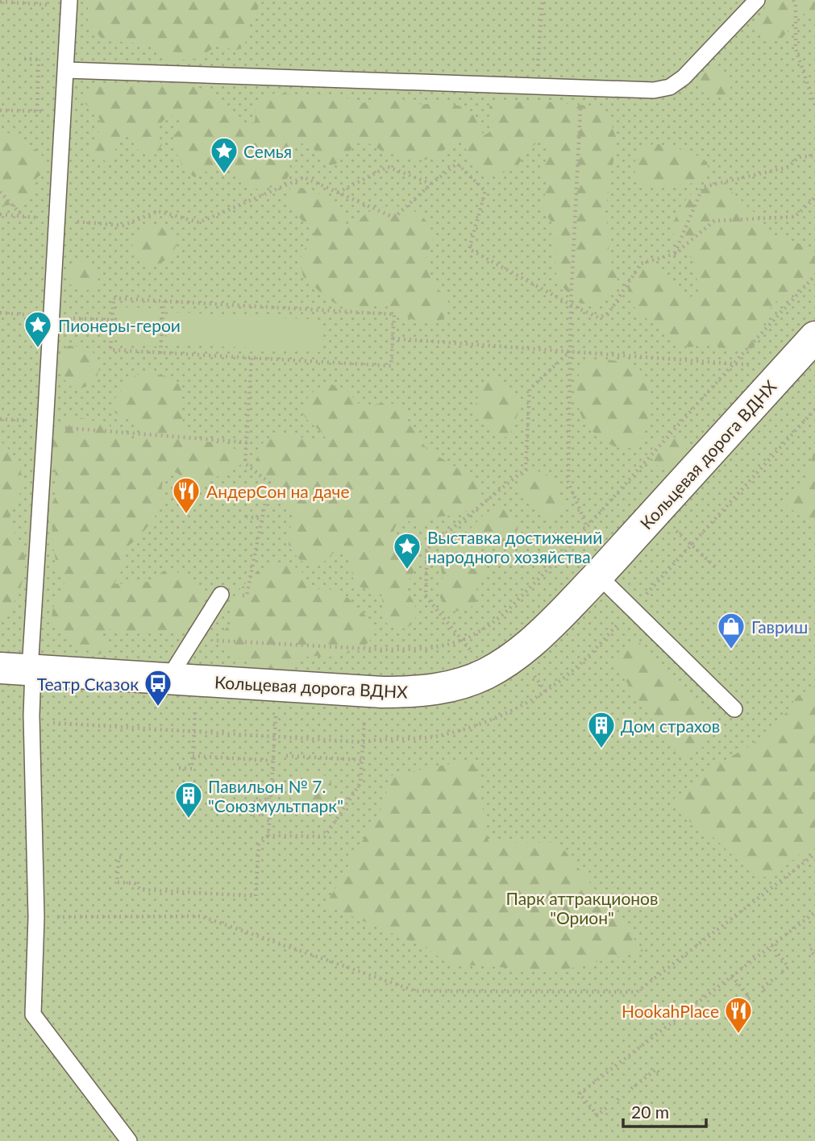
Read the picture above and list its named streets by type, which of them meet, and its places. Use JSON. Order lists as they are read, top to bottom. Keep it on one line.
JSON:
{"streets":{"street":["Кольцевая дорога ВДНХ"]},"parks":["Парк аттракционов \"Орион\""],"places":{"place":["Семья","Пионеры-герои","Выставка достижений народного хозяйства"],"restaurant":["АндерСон на даче","HookahPlace"],"shop":["Гавриш"],"bus stop":["Театр Сказок"],"building":["Дом страхов","Павильон № 7. \"Союзмультпарк\""]},"scale_bar":"20 m"}
